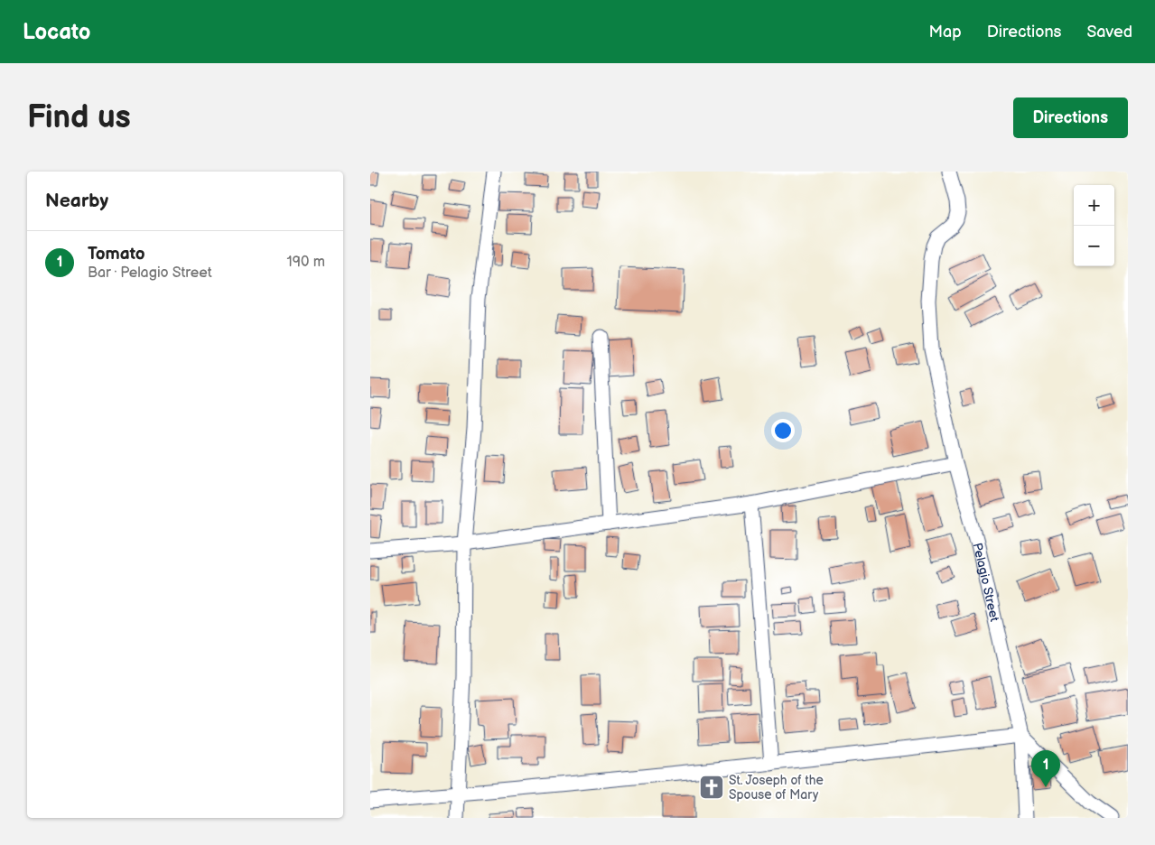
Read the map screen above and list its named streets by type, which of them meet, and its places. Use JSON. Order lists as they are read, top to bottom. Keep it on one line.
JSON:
{"streets":{"street":["Pelagio Street"]},"places":{"church":["St. Joseph of the Spouse of Mary"]},"page":{"header":"Locato","nav":["Map","Directions","Saved"],"buttons":"Directions","title":"Find us","heading":"Nearby","map_buttons":["+","−"],"list":[{"mark":"1","name":"Tomato","note":"Bar · Pelagio Street","value":"190 m"}],"pins":"1"}}
